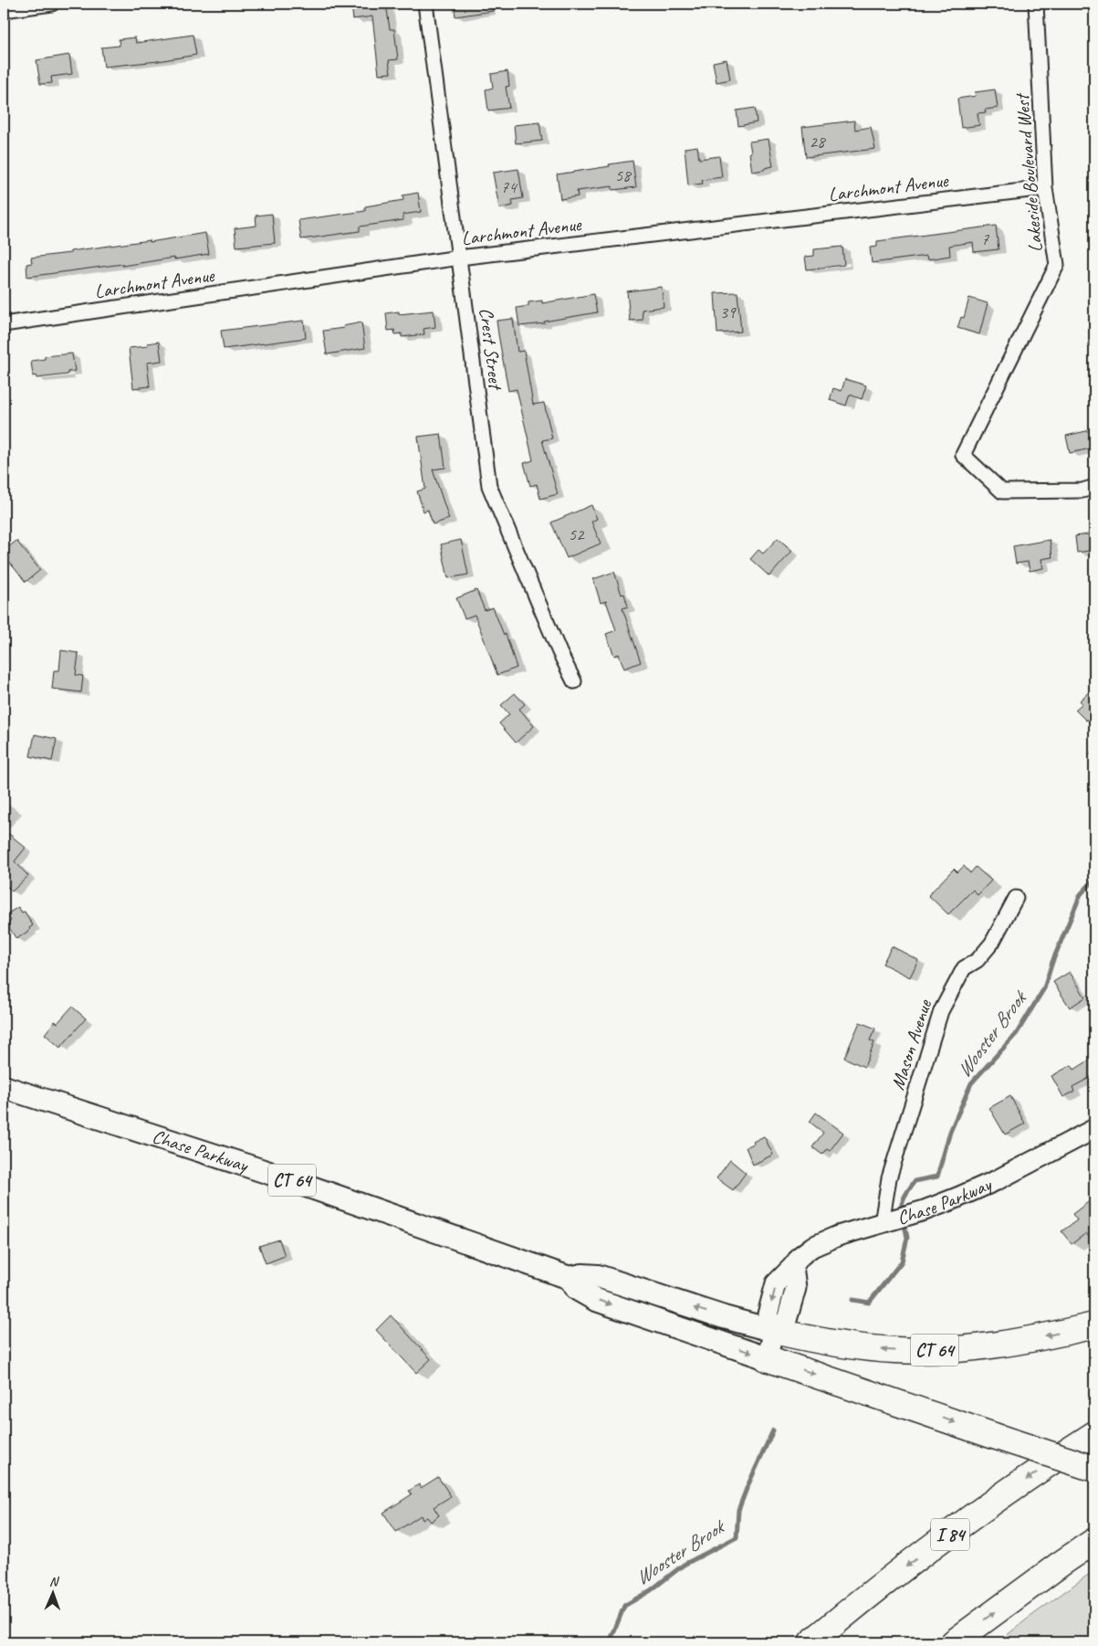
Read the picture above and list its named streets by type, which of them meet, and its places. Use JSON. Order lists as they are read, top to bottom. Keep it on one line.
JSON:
{"streets":{"highway":["CT 64","I 84"],"main road":["Chase Parkway"],"street":["Lakeside Boulevard West","Larchmont Avenue","Crest Street","Mason Avenue"]},"crossings":[["Lakeside Boulevard West","Larchmont Avenue"],["Larchmont Avenue","Crest Street"],["Mason Avenue","Chase Parkway"],["Chase Parkway","CT 64"]],"water":["Wooster Brook"],"house_numbers":["28","58","74","7","39","52"],"north":"top"}
